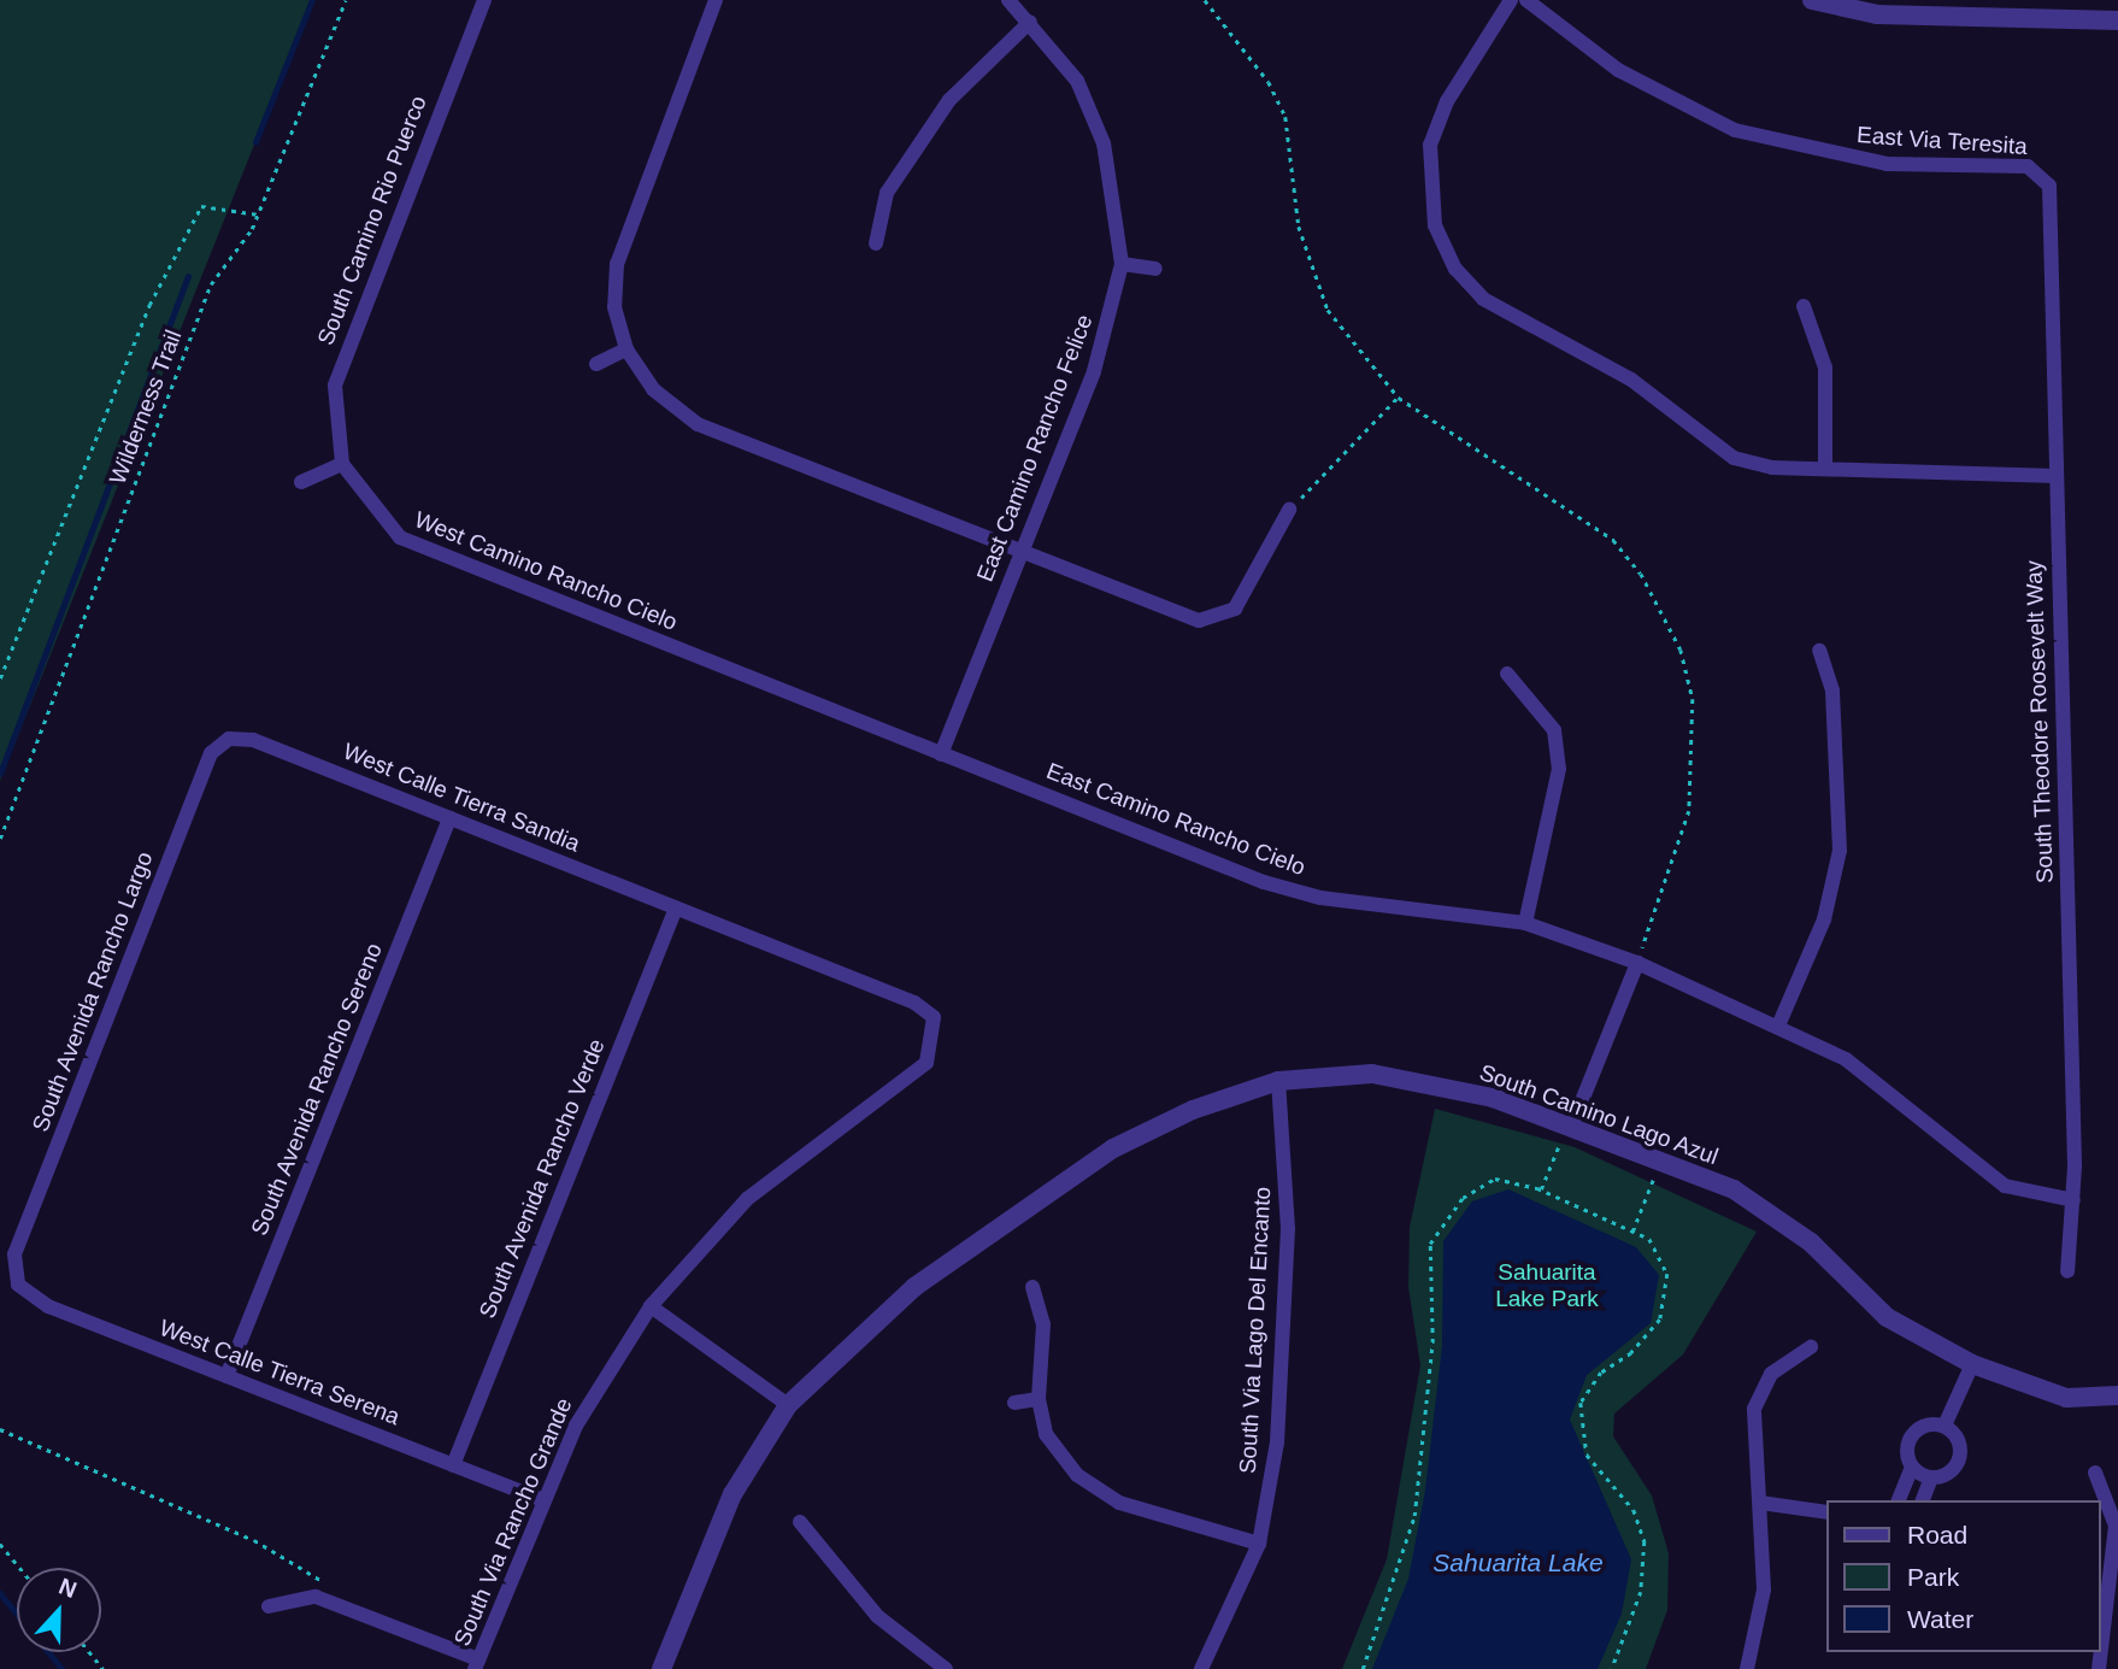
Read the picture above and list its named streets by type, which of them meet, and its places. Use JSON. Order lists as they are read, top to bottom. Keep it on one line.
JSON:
{"streets":{"street":["East Via Teresita","South Camino Rio Puerco","East Camino Rancho Felice","West Camino Rancho Cielo","South Theodore Roosevelt Way","West Calle Tierra Sandia","East Camino Rancho Cielo","South Avenida Rancho Largo","South Avenida Rancho Sereno","South Camino Lago Azul","South Avenida Rancho Verde","South Via Lago Del Encanto","West Calle Tierra Serena","South Via Rancho Grande"],"path":["Wilderness Trail"]},"crossings":[["East Via Teresita","South Theodore Roosevelt Way"],["South Camino Rio Puerco","West Camino Rancho Cielo"],["East Camino Rancho Felice","East Camino Rancho Cielo"],["West Camino Rancho Cielo","East Camino Rancho Cielo"],["South Theodore Roosevelt Way","East Camino Rancho Cielo"],["West Calle Tierra Sandia","South Avenida Rancho Largo"],["West Calle Tierra Sandia","South Avenida Rancho Sereno"],["West Calle Tierra Sandia","South Avenida Rancho Verde"],["West Calle Tierra Sandia","South Via Rancho Grande"],["South Avenida Rancho Largo","West Calle Tierra Serena"],["South Avenida Rancho Sereno","West Calle Tierra Serena"],["South Camino Lago Azul","South Via Lago Del Encanto"],["South Avenida Rancho Verde","West Calle Tierra Serena"],["West Calle Tierra Serena","South Via Rancho Grande"]],"water":["Sahuarita Lake"],"parks":["Sahuarita Lake Park"],"legend":["Road","Park","Water"],"north":"top"}
